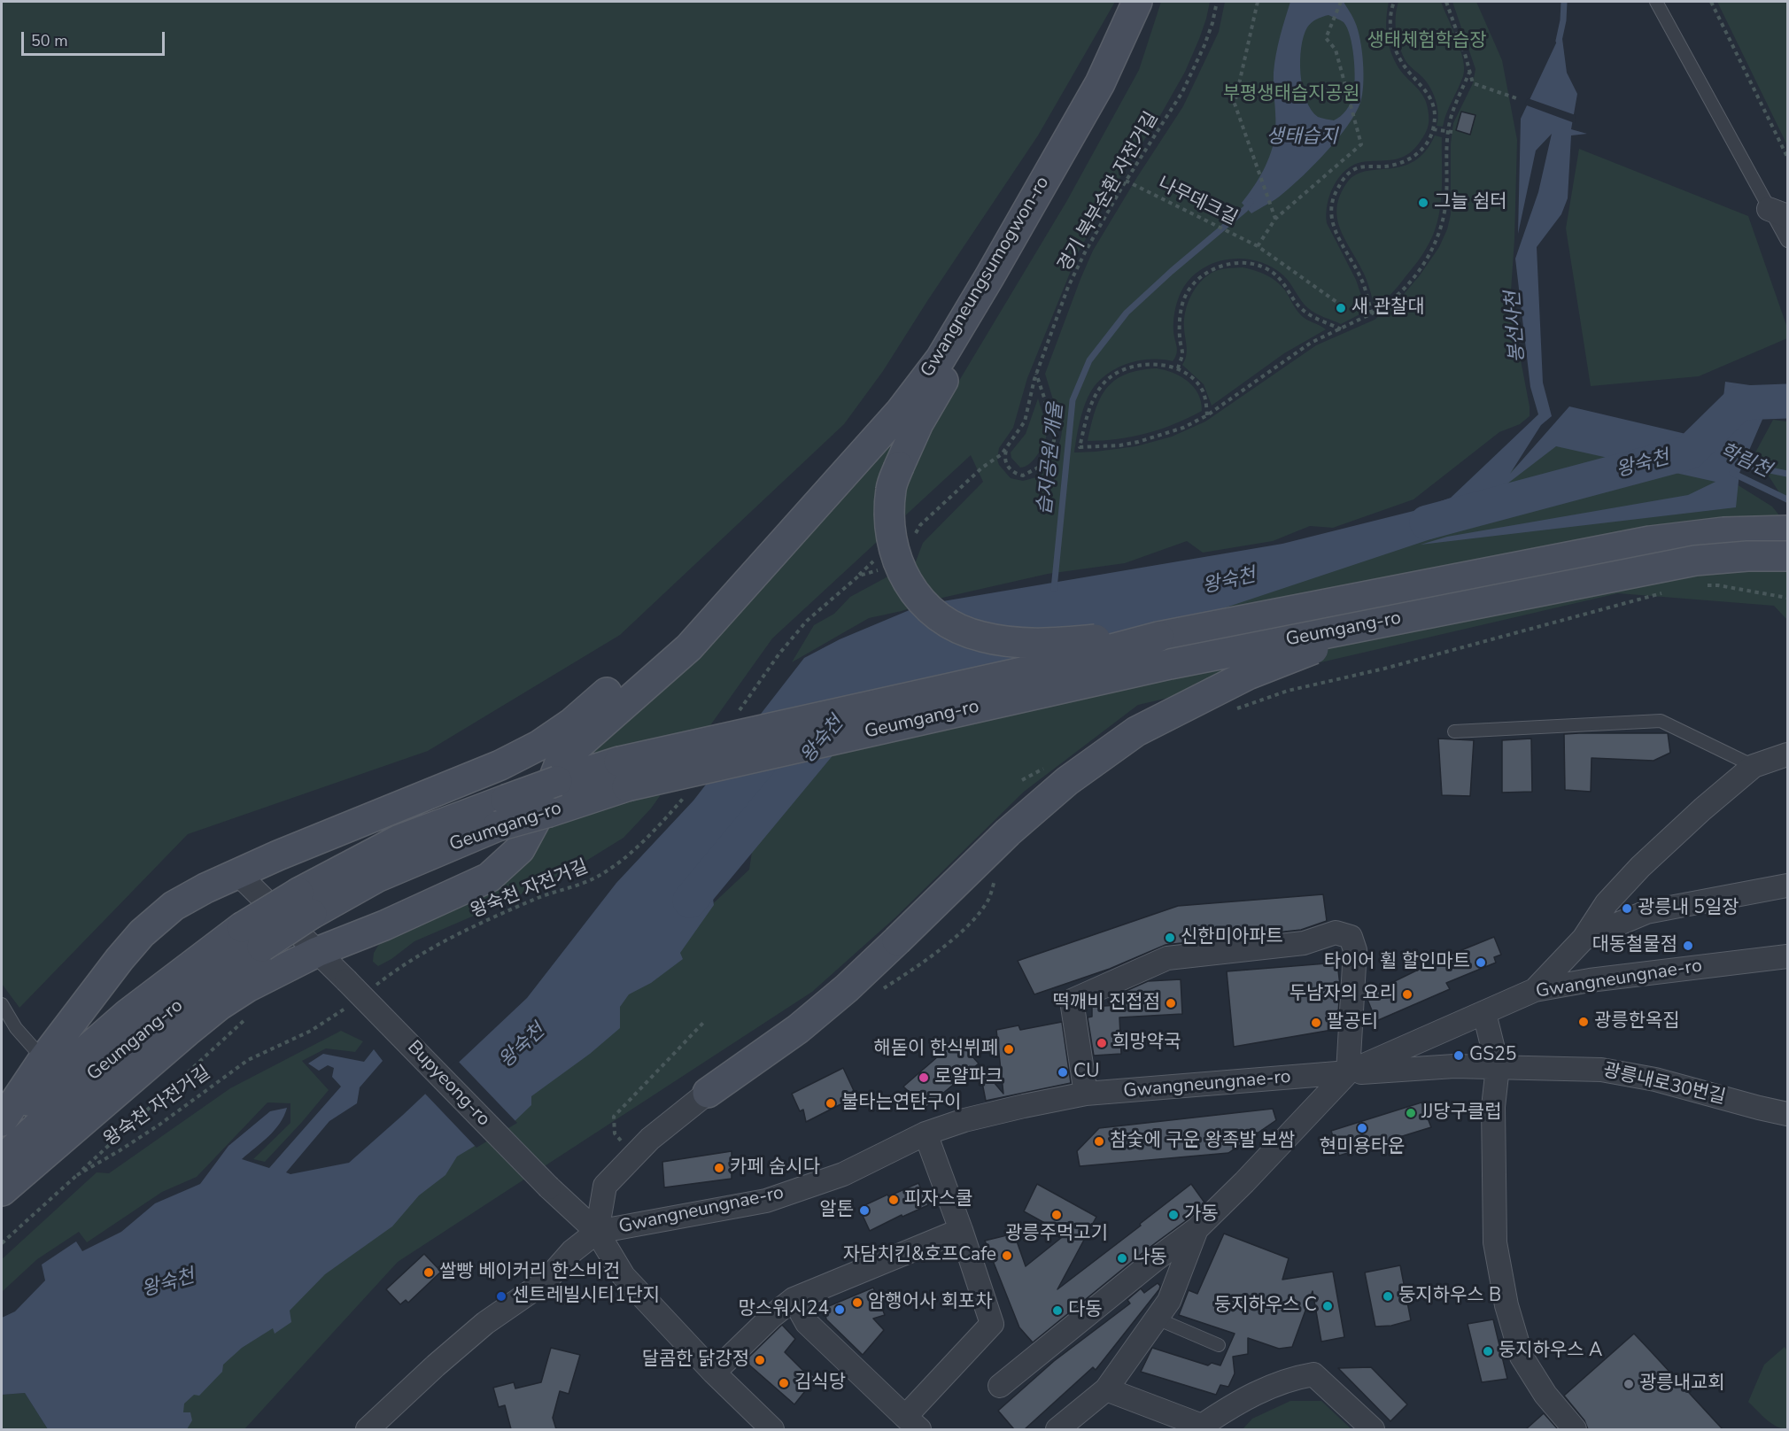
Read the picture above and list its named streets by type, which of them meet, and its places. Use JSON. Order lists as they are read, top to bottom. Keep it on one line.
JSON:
{"streets":{"main road":["Gwangneungsumogwon-ro","Geumgang-ro"],"street":["Gwangneungnae-ro","Bupyeong-ro","광릉내로30번길"],"path":["경기 북부순환 자전거길","나무데크길","왕숙천 자전거길"]},"crossings":[["경기 북부순환 자전거길","나무데크길"],["Gwangneungnae-ro","Bupyeong-ro"],["Gwangneungnae-ro","광릉내로30번길"]],"water":["생태습지","봉선사천","습지공원 개울","학림천","왕숙천"],"parks":["생태체험학습장","부평생태습지공원"],"places":["그늘 쉼터","새 관찰대","광릉내 5일장","신한미아파트","대동철물점","타이어 휠 할인마트","두남자의 요리","떡깨비 진접점","광릉한옥집","팔공티","희망약국","해돋이 한식뷔페","GS25","CU","로얄파크","불타는연탄구이","JJ당구클럽","현미용타운","참숯에 구운 왕족발 보쌈","카페 숨시다","피자스쿨","알톤","광릉주먹고기","가동","자담치킨&호프Cafe","나동","쌀빵 베이커리 한스비건","센트레빌시티1단지","둥지하우스 B","암행어사 회포차","둥지하우스 C","망스워시24","다동","둥지하우스 A","달콤한 닭강정","김식당","광릉내교회"],"scale_bar":"50 m"}
